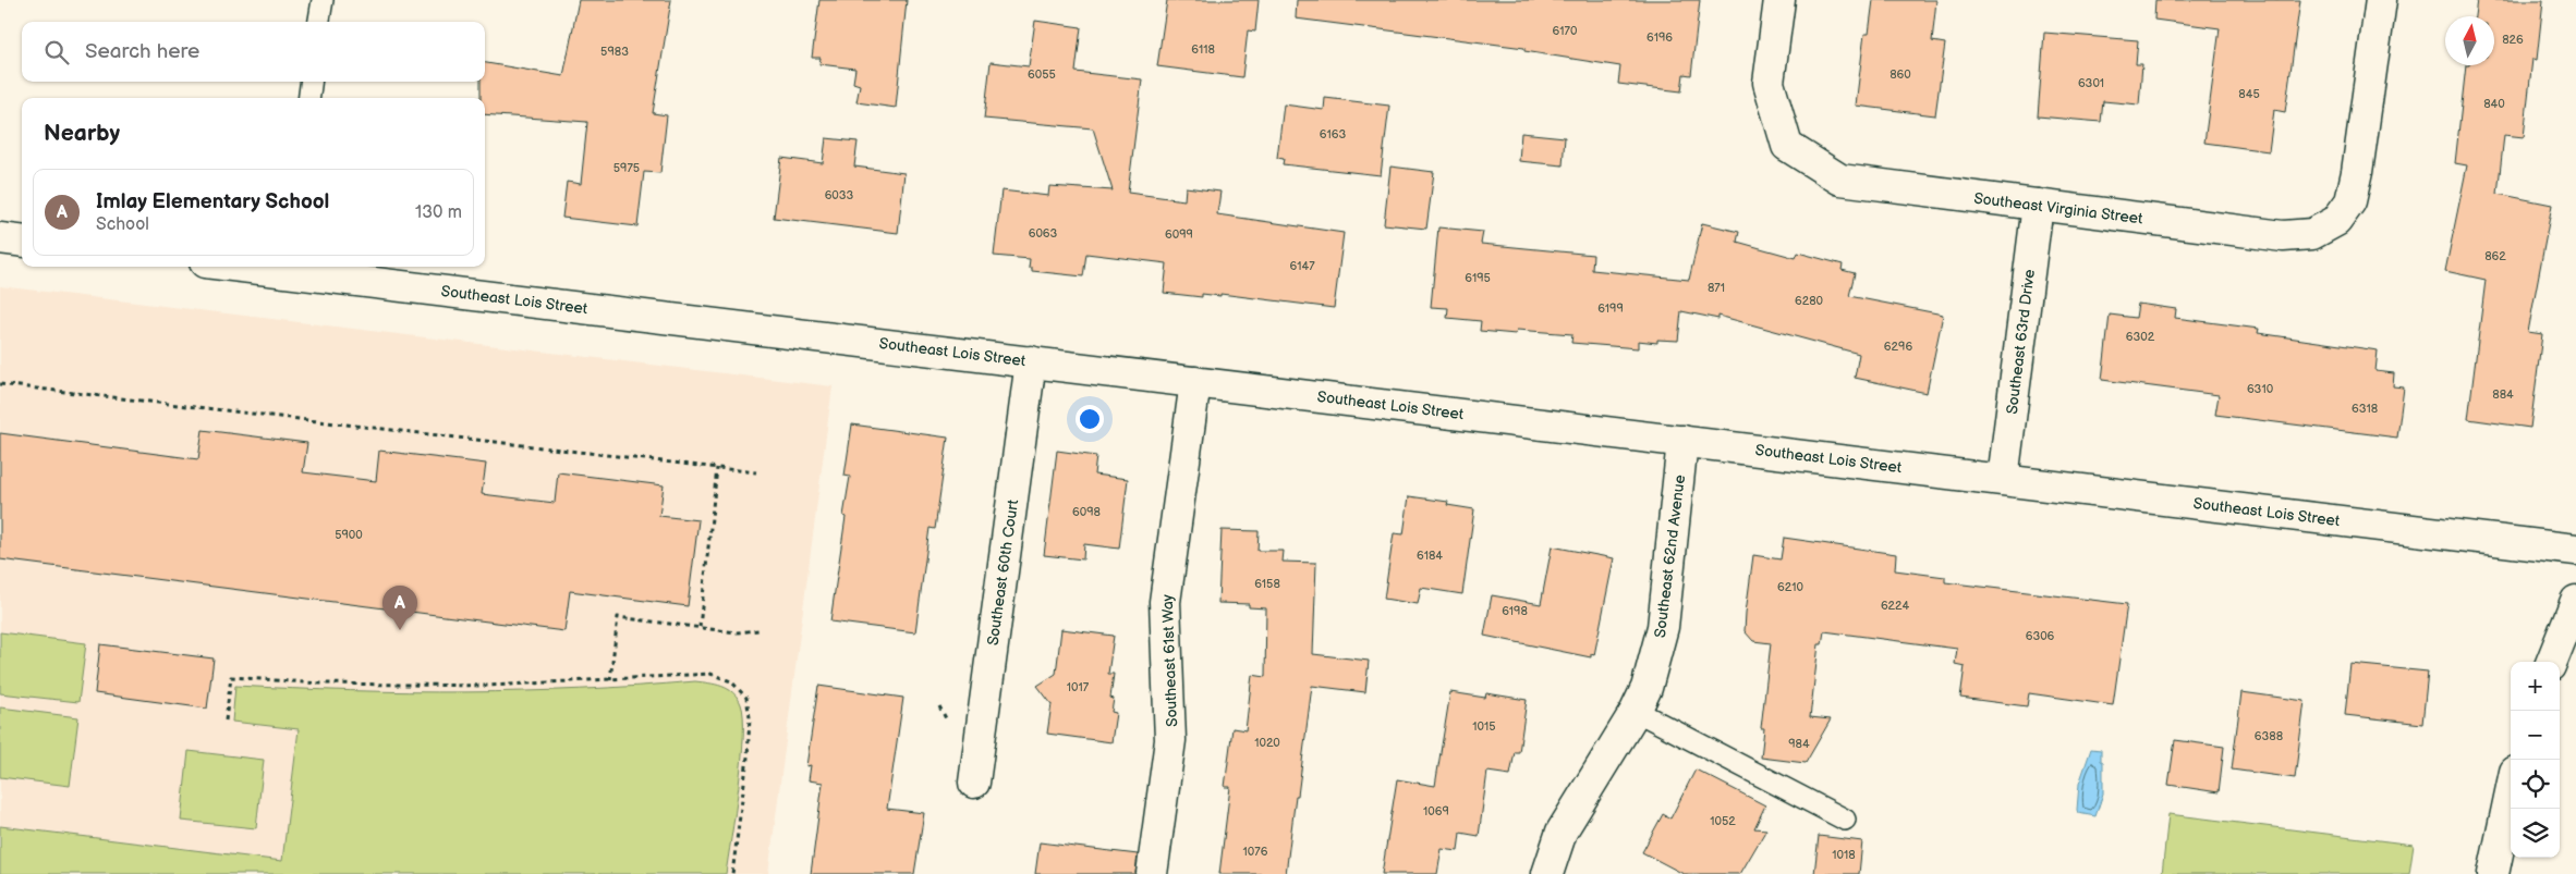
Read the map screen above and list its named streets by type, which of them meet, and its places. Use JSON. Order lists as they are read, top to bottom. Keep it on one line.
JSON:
{"streets":{"street":["Southeast Virginia Street","Southeast Lois Street","Southeast 63rd Drive","Southeast 62nd Avenue","Southeast 60th Court","Southeast 61st Way"]},"crossings":[["Southeast Virginia Street","Southeast 63rd Drive"],["Southeast Lois Street","Southeast 63rd Drive"],["Southeast Lois Street","Southeast 62nd Avenue"],["Southeast Lois Street","Southeast 60th Court"],["Southeast Lois Street","Southeast 61st Way"]],"house_numbers":["6170","6196","826","6118","5983","6055","860","6301","845","840","6163","5975","6033","6063","6099","862","6147","6195","871","6280","6199","6302","6296","6310","884","6318","6098","5900","6184","6158","6210","6224","6198","6306","1017","1015","6388","1020","984","1069","1052","1076","1018"],"north":"top","page":{"search":"Search here","heading":"Nearby","list":[{"mark":"A","name":"Imlay Elementary School","note":"School","value":"130 m"}],"pins":"A","map_buttons":["+","−"]}}
